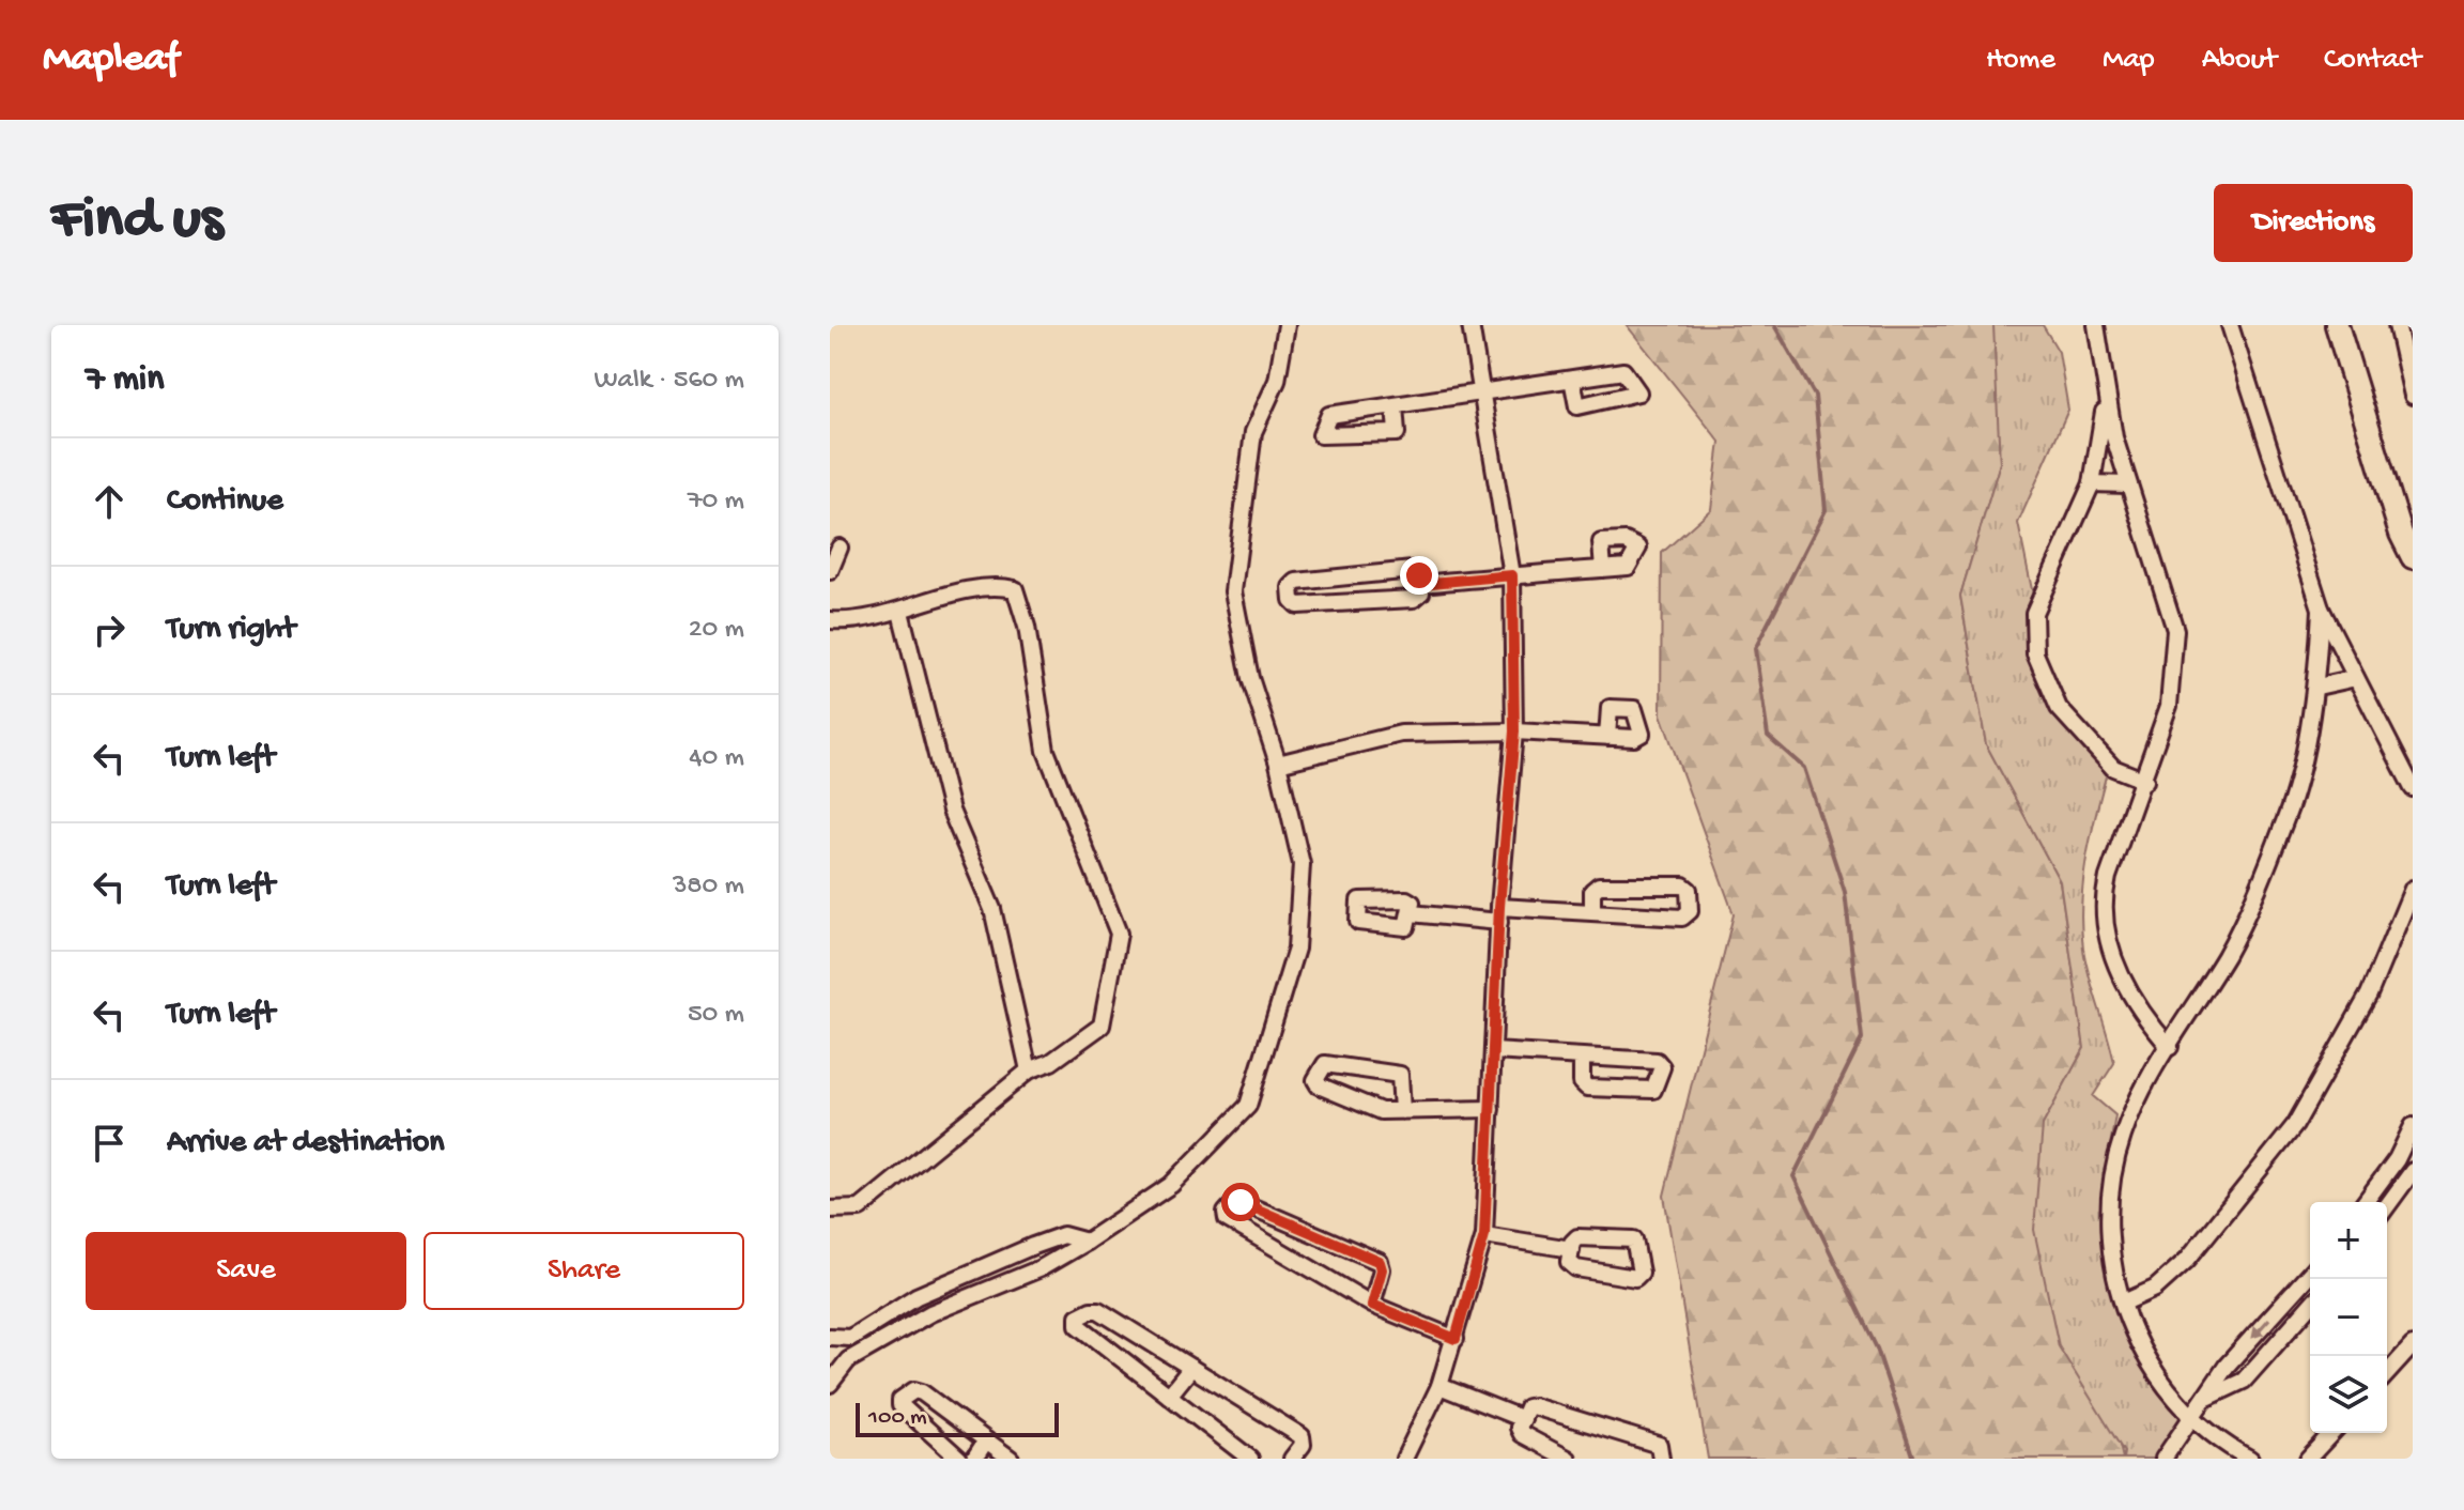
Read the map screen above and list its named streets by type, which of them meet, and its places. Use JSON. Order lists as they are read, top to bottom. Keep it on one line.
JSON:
{"scale_bar":"100 m","page":{"header":"Mapleaf","nav":["Home","Map","About","Contact"],"buttons":["Directions",["Save","Share"]],"title":"Find us","heading":["7 min","Walk · 560 m"],"list":[["Continue","70 m"],["Turn right","20 m"],["Turn left","40 m"],["Turn left","380 m"],["Turn left","50 m"],"Arrive at destination"],"map_buttons":["+","−"],"scale":"100 m"}}
